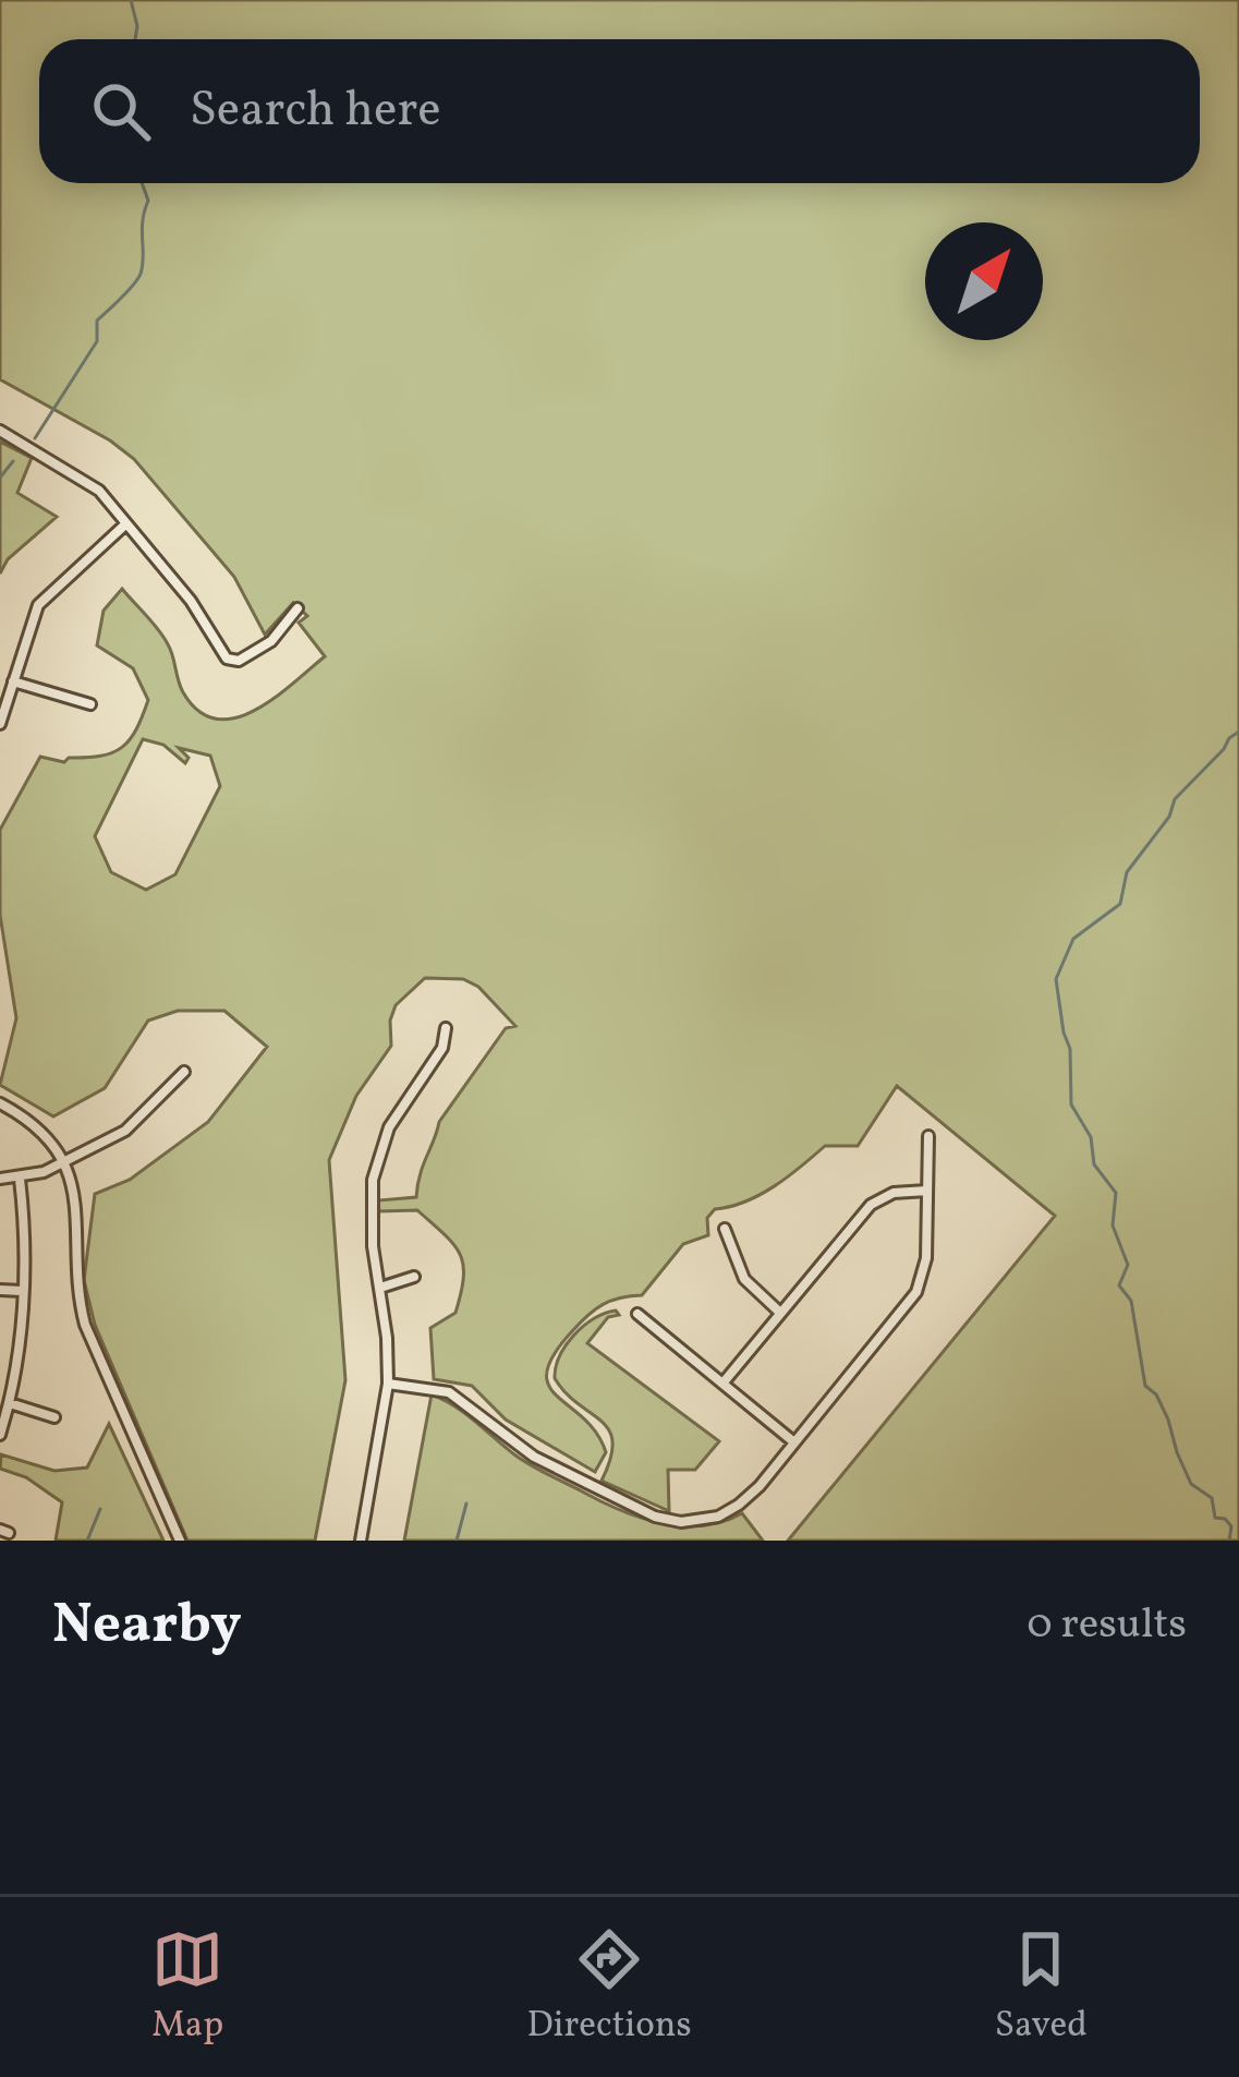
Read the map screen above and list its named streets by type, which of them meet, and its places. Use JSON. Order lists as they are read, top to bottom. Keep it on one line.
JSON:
{"north":"top right","page":{"search":"Search here","heading":["Nearby","0 results"],"nav":["Map","Directions","Saved"]}}
